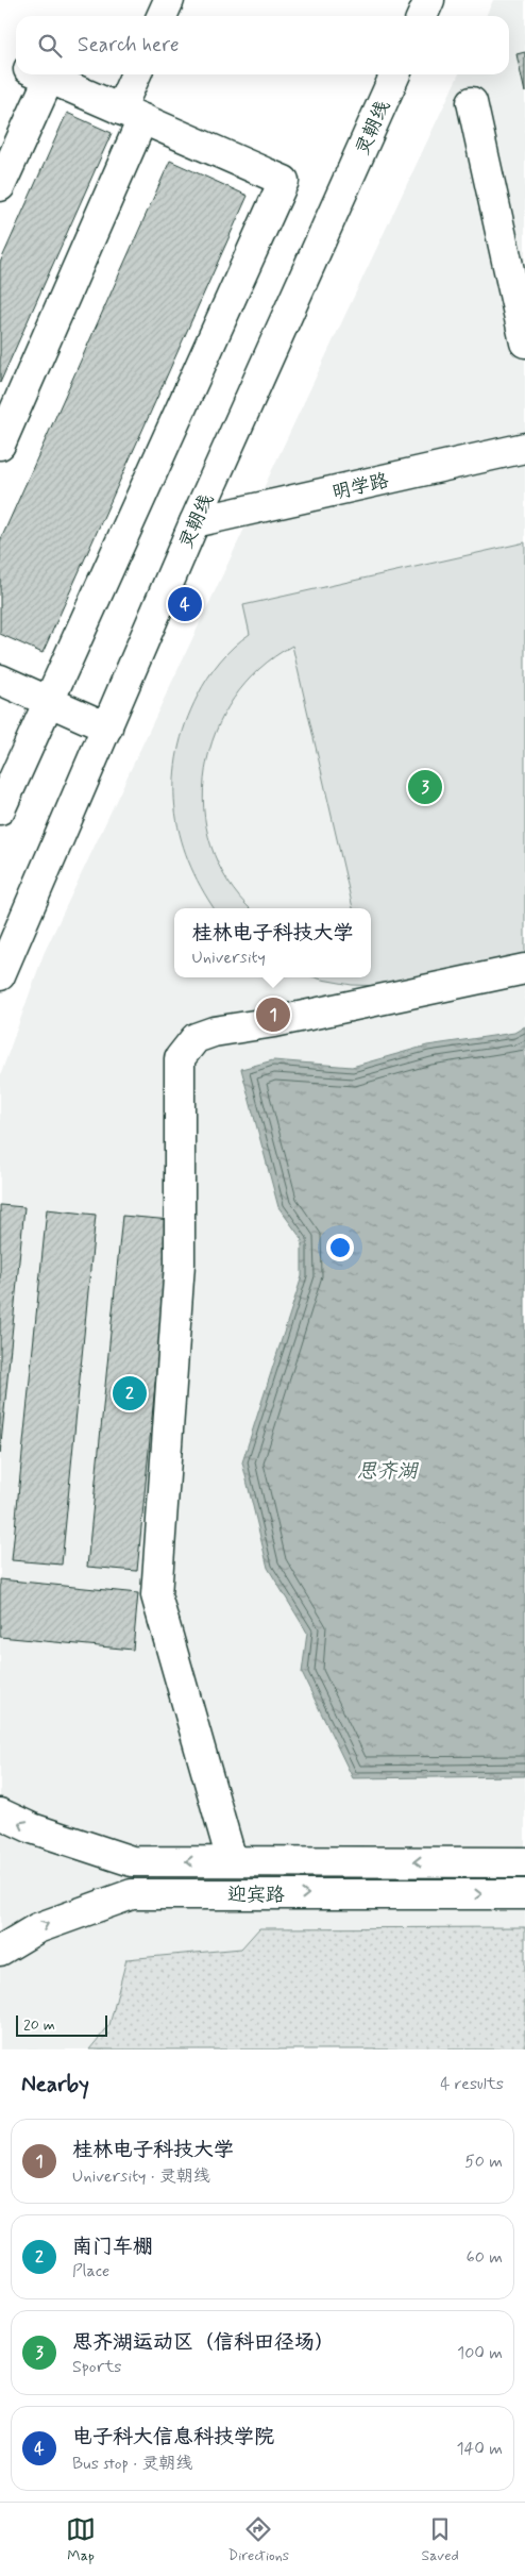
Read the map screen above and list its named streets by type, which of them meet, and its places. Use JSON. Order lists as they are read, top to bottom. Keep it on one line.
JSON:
{"streets":{"street":["灵朝线","明学路","迎宾路"]},"crossings":[["灵朝线","明学路"]],"water":["思齐湖"],"scale_bar":"20 m","page":{"search":"Search here","pins":["4","3","1","2"],"popup":["桂林电子科技大学","University"],"scale":"20 m","heading":["Nearby","4 results"],"list":[{"mark":"1","name":"桂林电子科技大学","note":"University · 灵朝线","value":"50 m"},{"mark":"2","name":"南门车棚","note":"Place","value":"60 m"},{"mark":"3","name":"思齐湖运动区（信科田径场）","note":"Sports","value":"100 m"},{"mark":"4","name":"电子科大信息科技学院","note":"Bus stop · 灵朝线","value":"140 m"}],"nav":["Map","Directions","Saved"]}}
